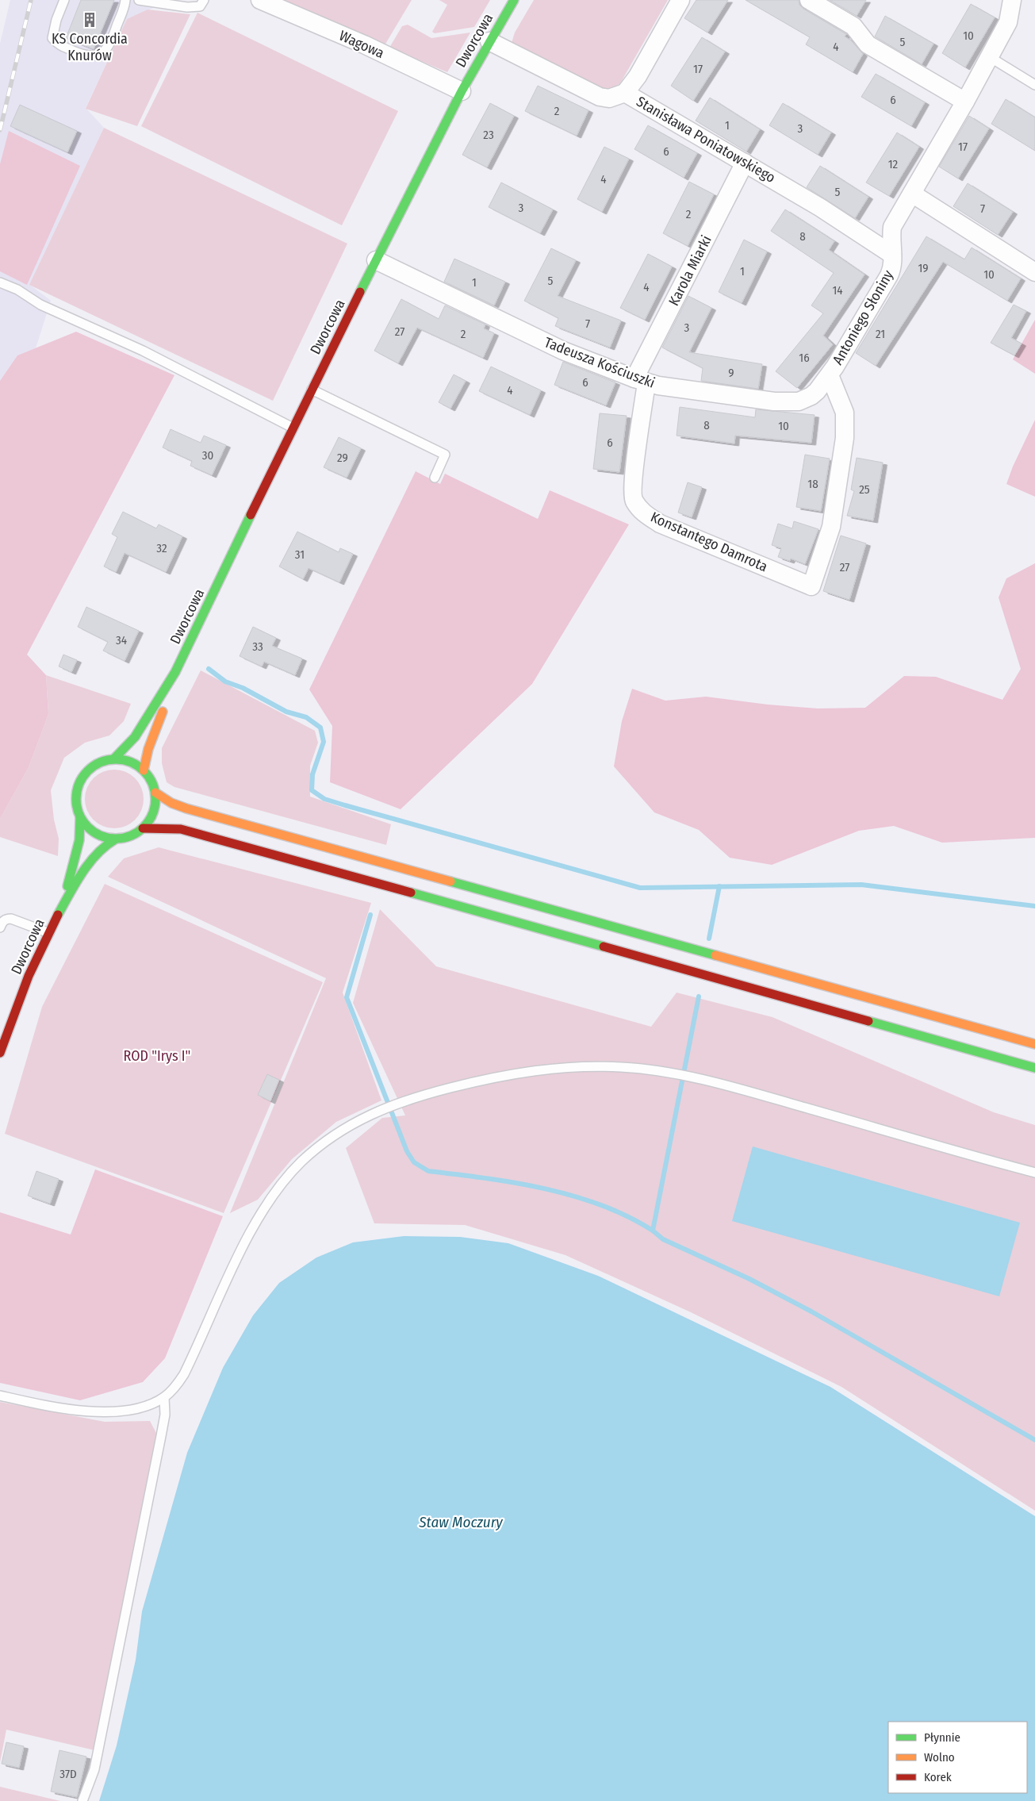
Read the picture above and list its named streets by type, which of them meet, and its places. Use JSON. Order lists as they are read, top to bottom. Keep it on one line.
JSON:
{"streets":{"main road":["Dworcowa"],"street":["Wagowa","Stanisława Poniatowskiego","Karola Miarki","Antoniego Słoniny","Tadeusza Kościuszki","Konstantego Damrota"]},"crossings":[["Dworcowa","Wagowa"],["Dworcowa","Stanisława Poniatowskiego"],["Dworcowa","Tadeusza Kościuszki"],["Stanisława Poniatowskiego","Karola Miarki"],["Stanisława Poniatowskiego","Antoniego Słoniny"],["Karola Miarki","Tadeusza Kościuszki"],["Karola Miarki","Konstantego Damrota"],["Antoniego Słoniny","Tadeusza Kościuszki"],["Antoniego Słoniny","Konstantego Damrota"],["Tadeusza Kościuszki","Konstantego Damrota"]],"water":["Staw Moczury"],"parks":["ROD \"Irys I\""],"places":{"building":["KS Concordia Knurów"]},"house_numbers":["10","5","4","17","6","2","1","3","23","17","6","12","4","5","3","7","2","8","19","1","10","5","1","4","14","7","3","27","2","21","16","9","6","4","8","10","6","30","29","18","25","32","31","27","34","33","37D"],"legend":["Płynnie","Wolno","Korek"]}
